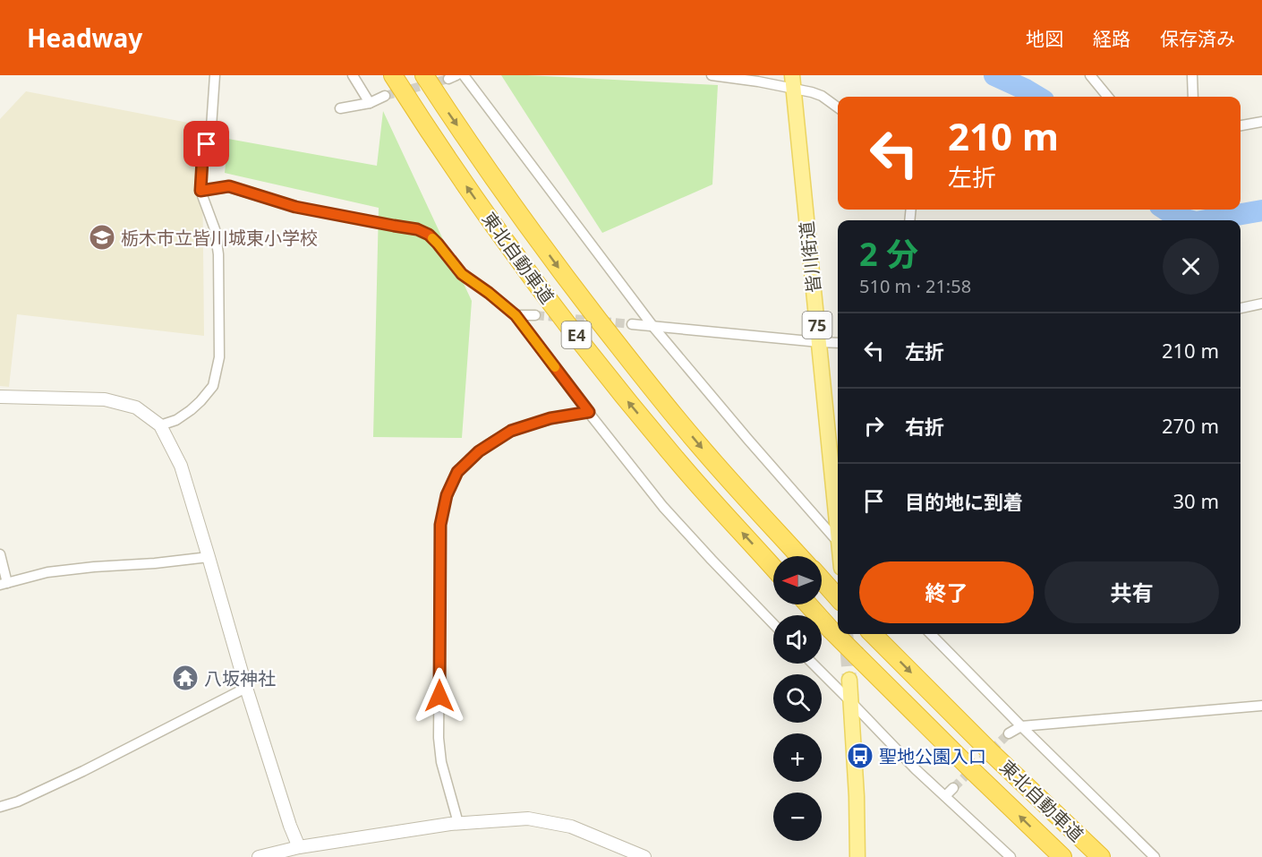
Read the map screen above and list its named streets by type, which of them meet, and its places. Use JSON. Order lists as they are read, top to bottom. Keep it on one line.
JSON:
{"streets":{"highway":["東北自動車道","E4"],"main road":["皆川街道","75"]},"places":{"school or university":["栃木市立皆川城東小学校"],"temple":["八坂神社"],"bus stop":["聖地公園入口"]},"north":"left","page":{"header":"Headway","nav":["地図","経路","保存済み"],"turn":["210 m","左折"],"heading":["2 分","510 m · 21:58"],"list":[{"name":"左折","value":"210 m"},{"name":"右折","value":"270 m"},{"name":"目的地に到着","value":"30 m"}],"buttons":["終了","共有"],"map_buttons":["+","−"]}}
